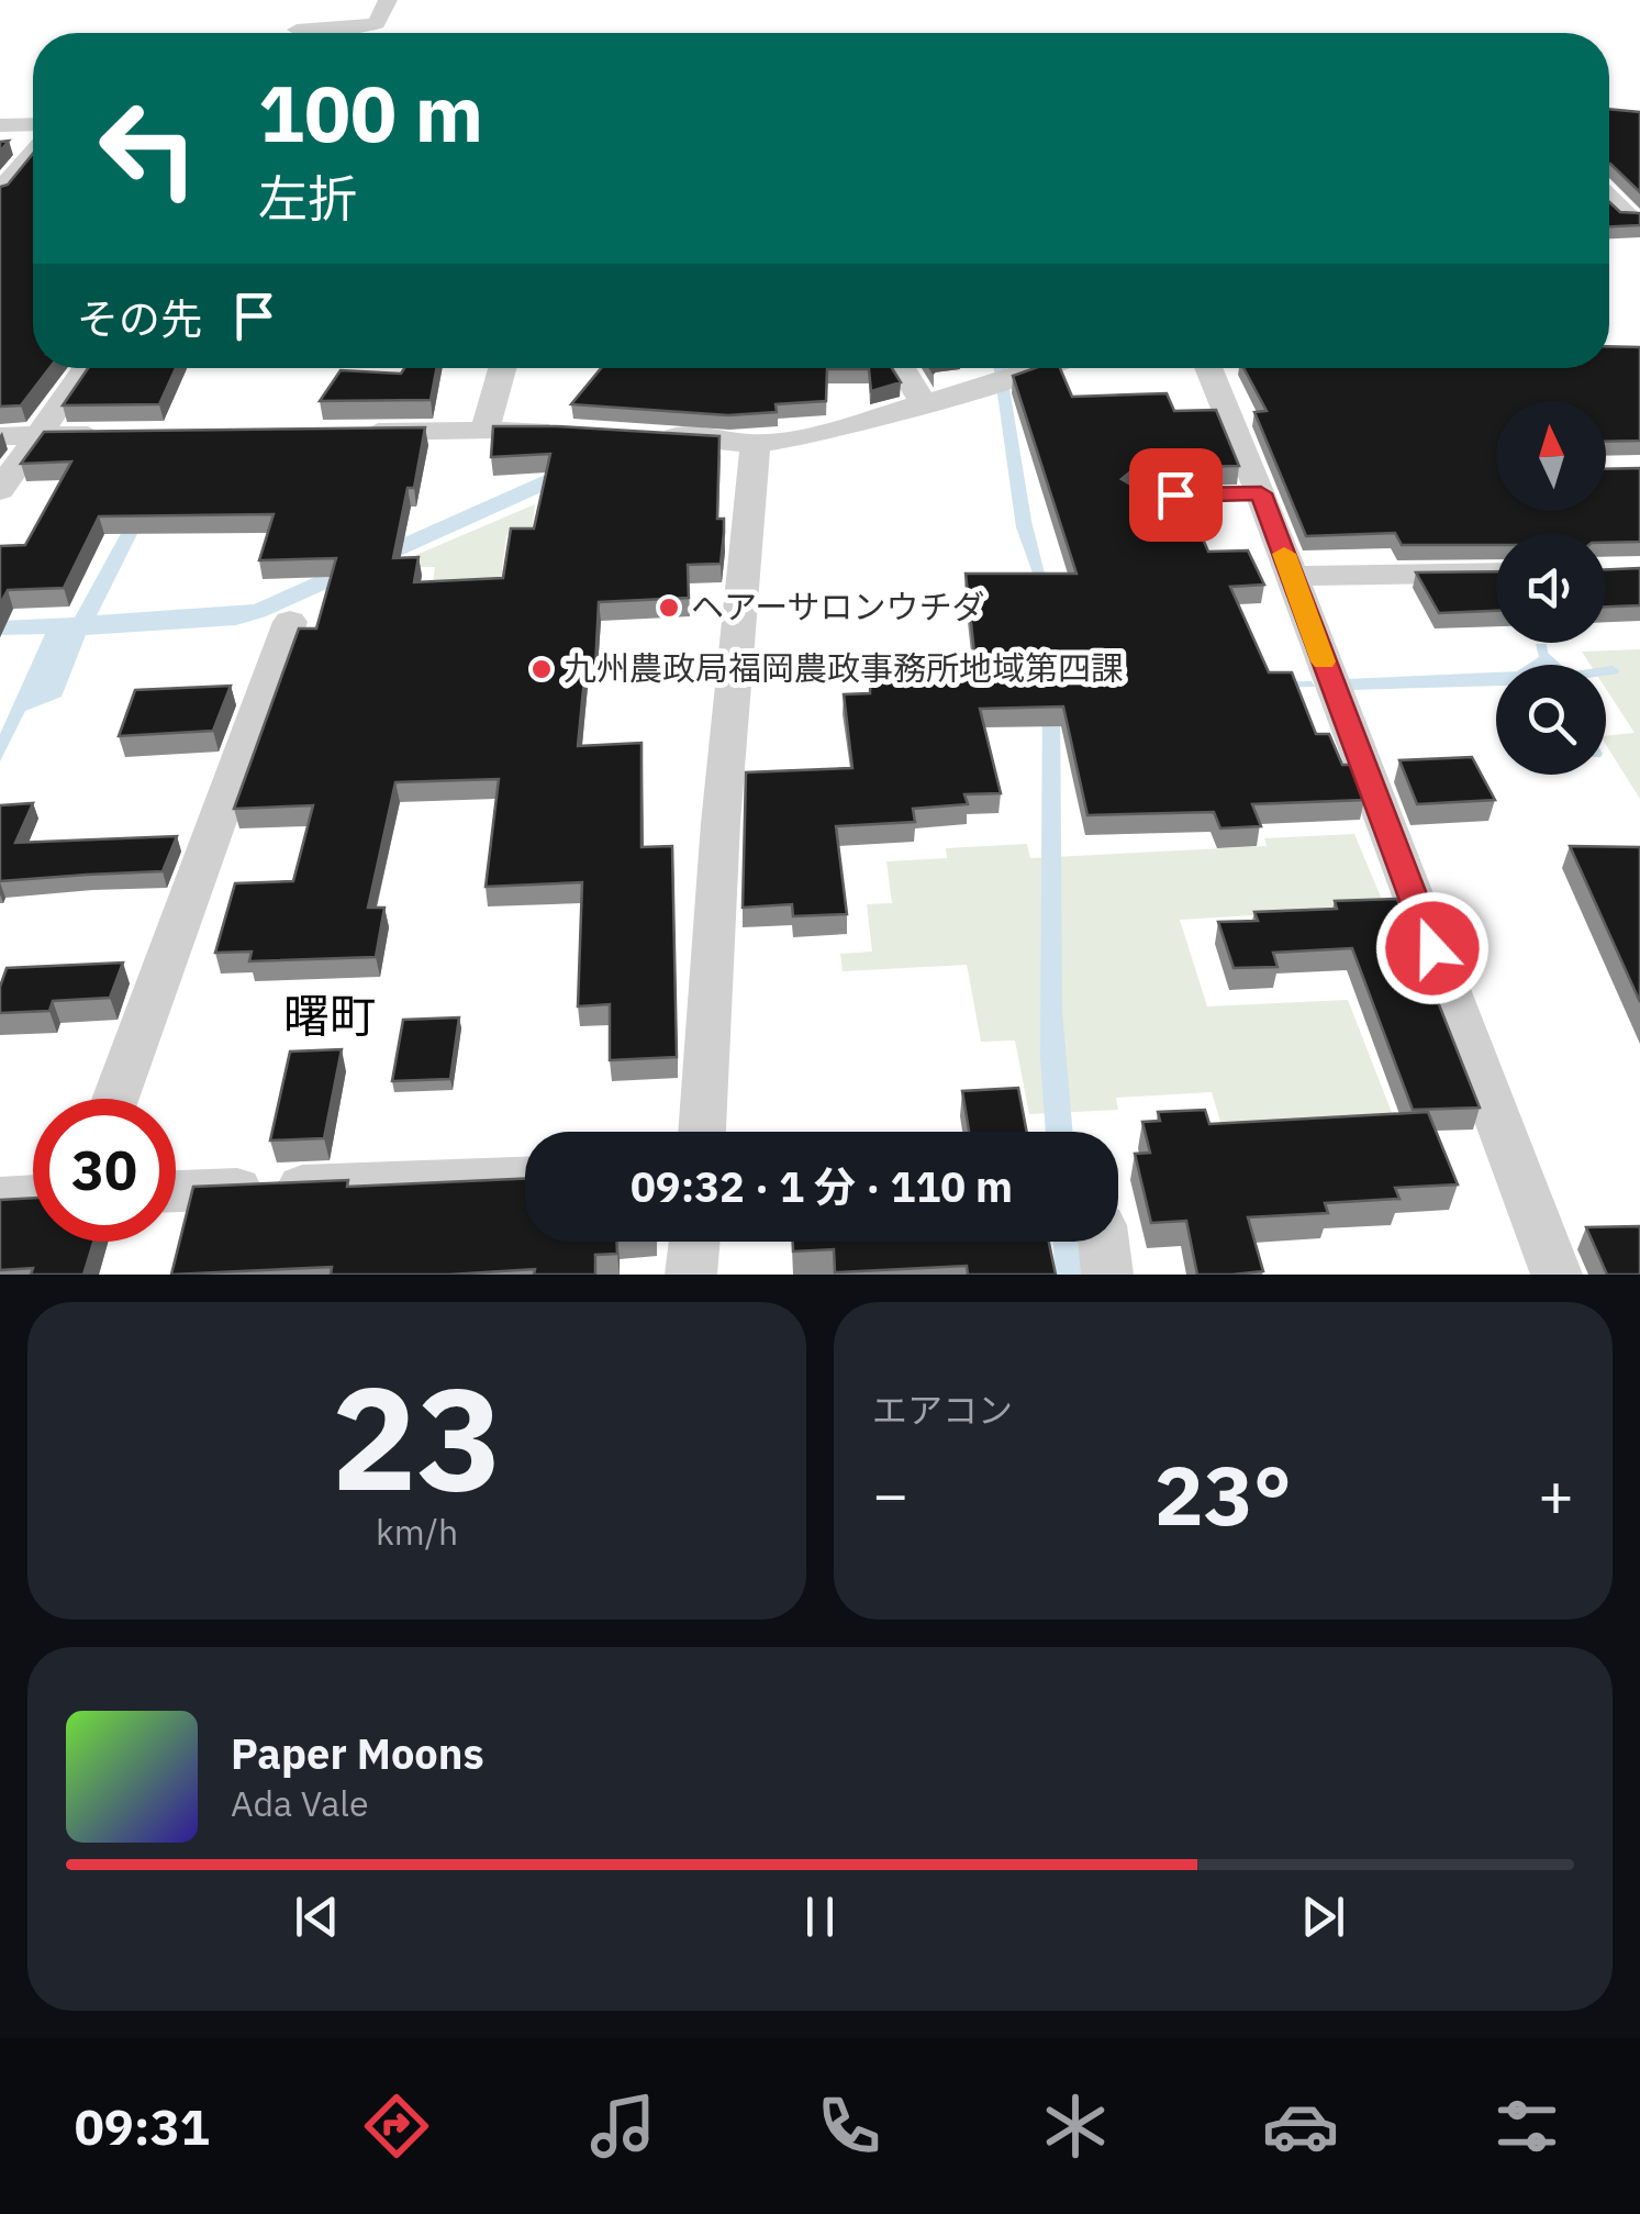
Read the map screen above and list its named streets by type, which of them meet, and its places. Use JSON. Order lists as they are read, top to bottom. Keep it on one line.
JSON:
{"districts":["曙町"],"places":["ヘアーサロンウチダ","九州農政局福岡農政事務所地域第四課"],"north":"top","page":{"turn":["100 m","左折"],"then":"その先","limit":"30","trip":"09:32 · 1 分 · 110 m","tile":[["23","km/h"],"エアコン"],"heat":["−","23°","+"],"song":["Paper Moons","Ada Vale"],"tabs":"09:31"}}
